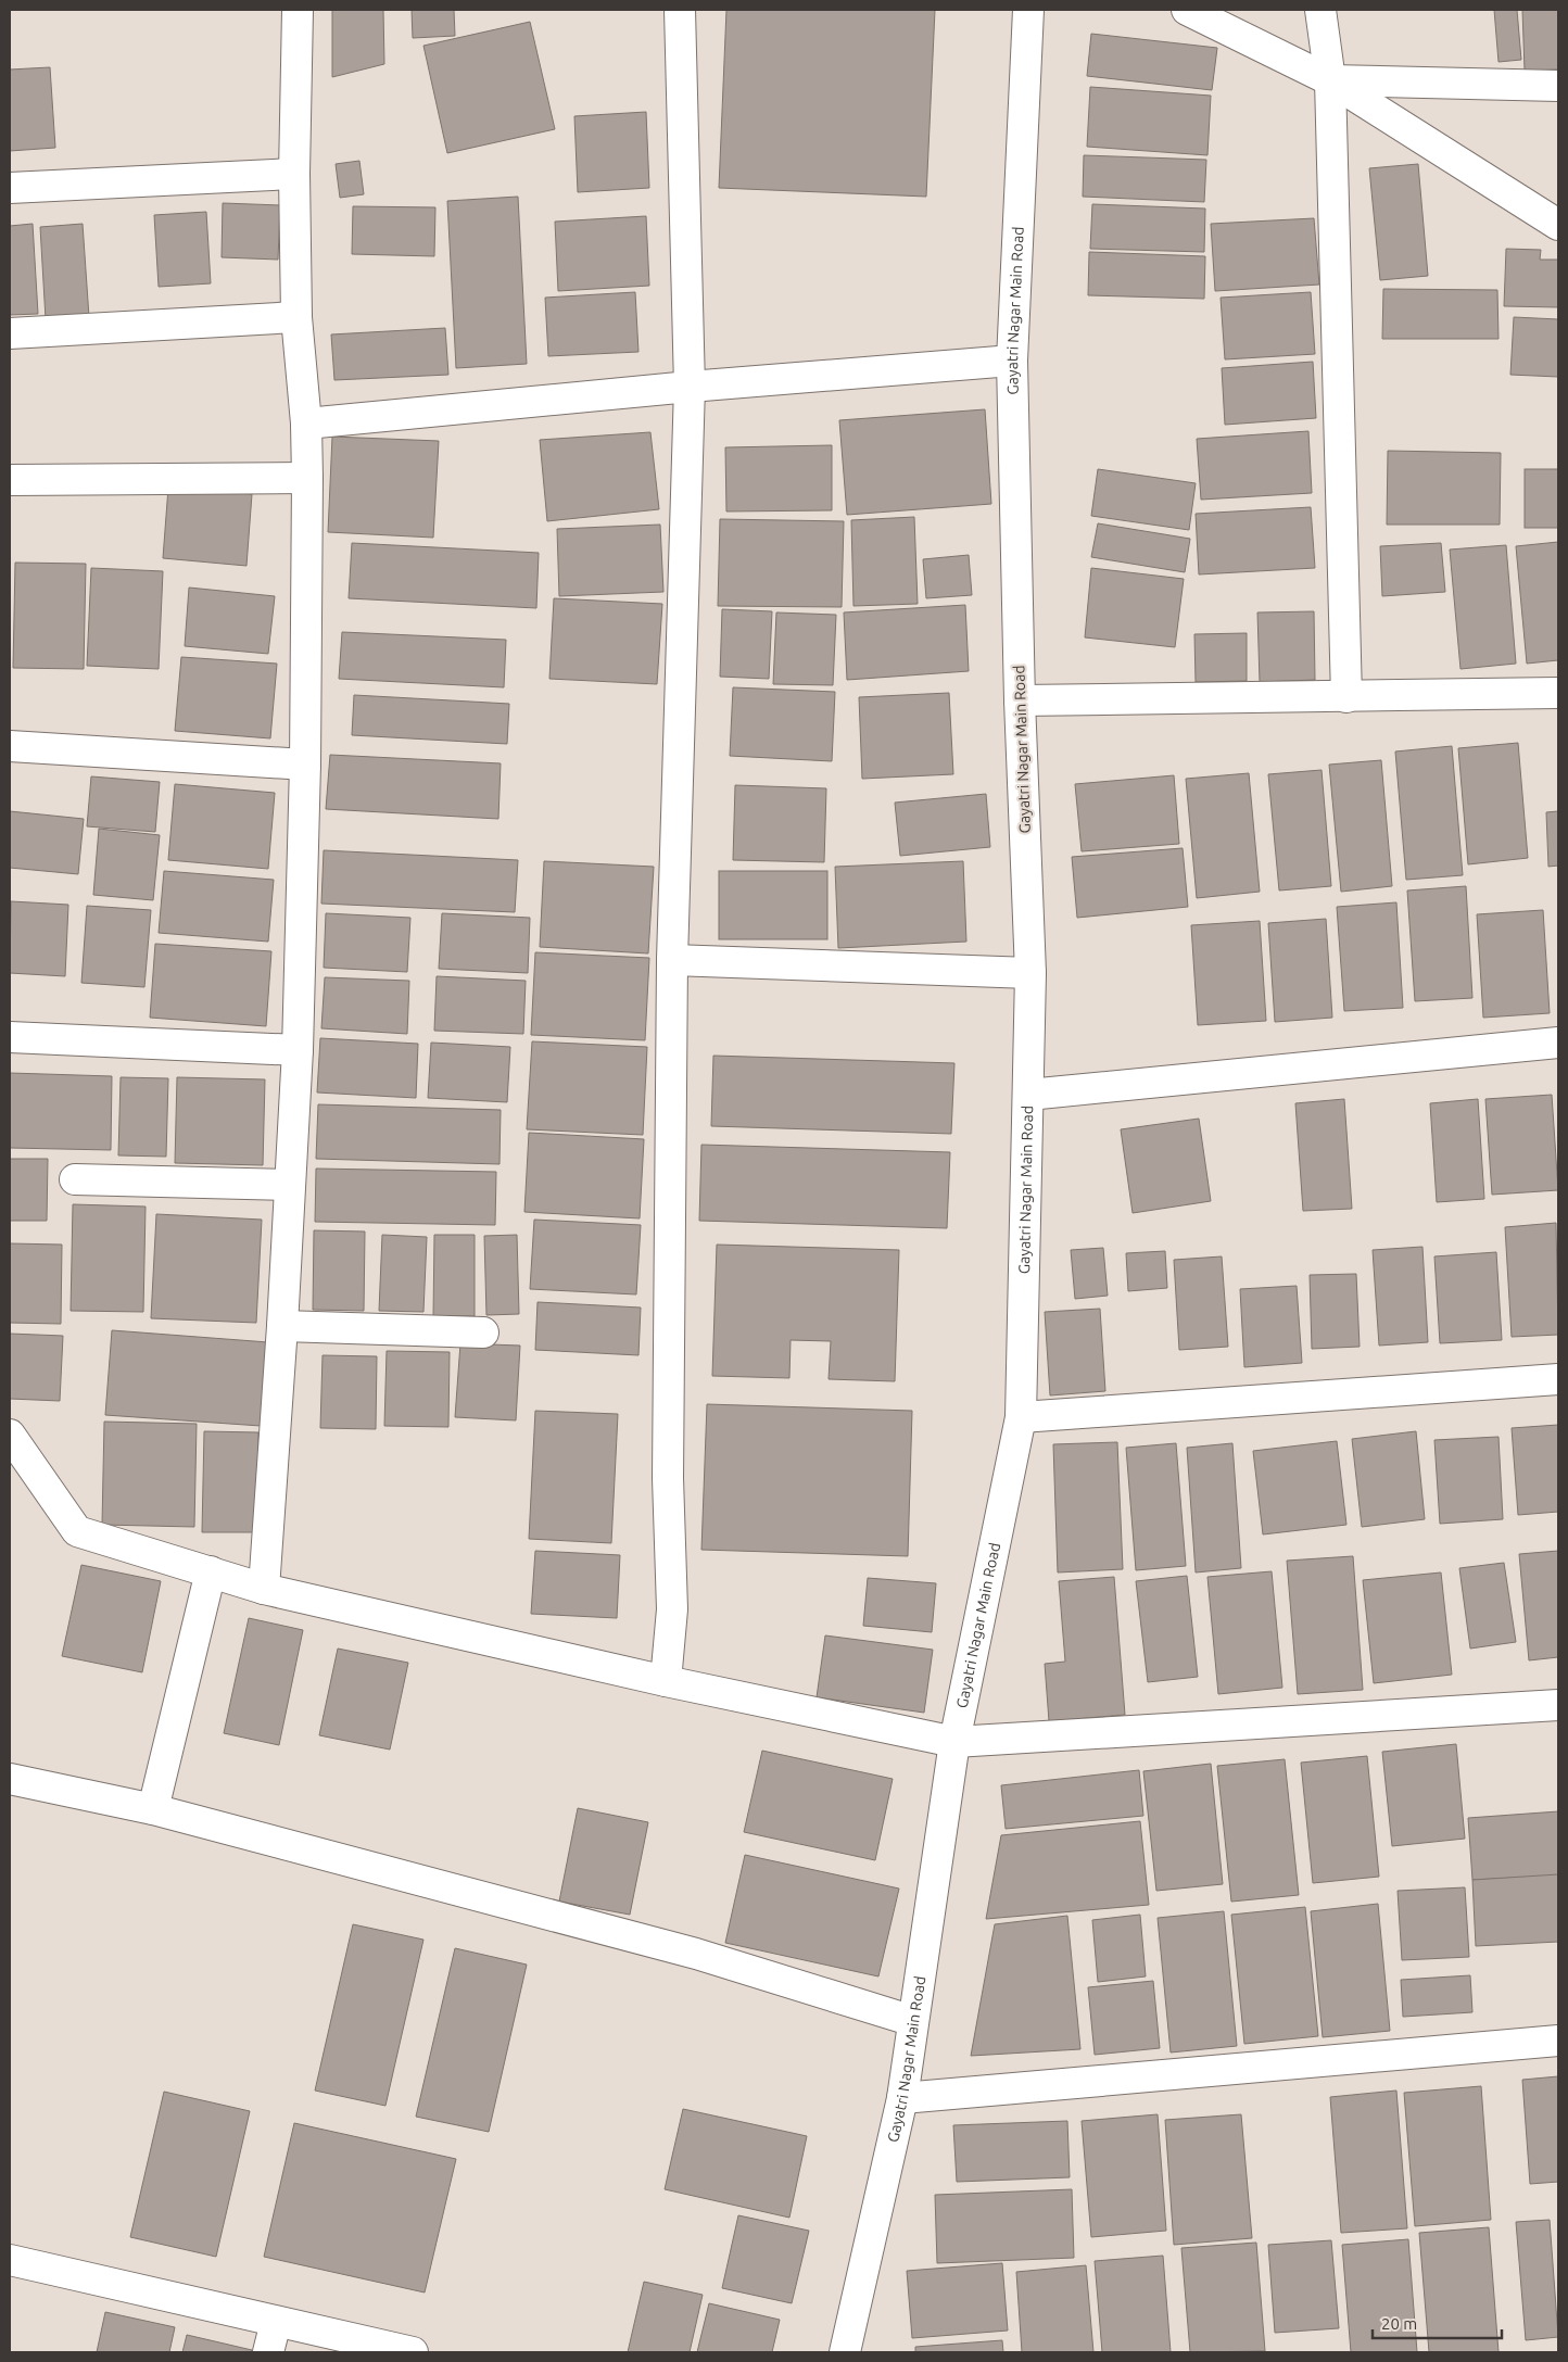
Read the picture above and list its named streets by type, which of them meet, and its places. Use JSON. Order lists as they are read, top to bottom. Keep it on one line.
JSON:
{"streets":{"street":["Gayatri Nagar Main Road"]},"scale_bar":"20 m"}
